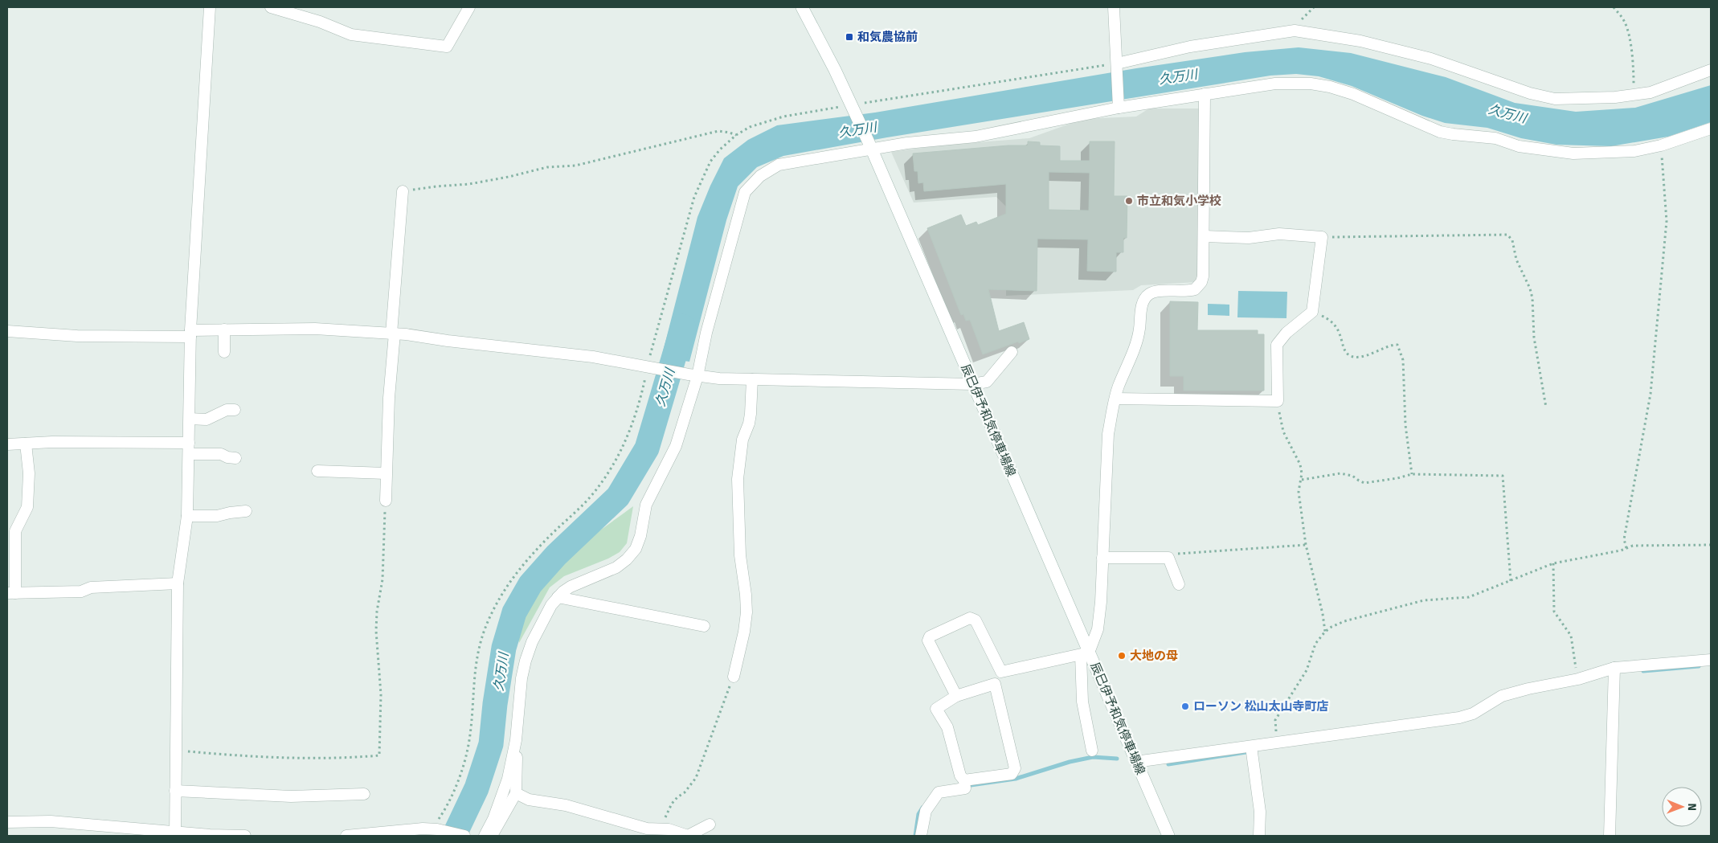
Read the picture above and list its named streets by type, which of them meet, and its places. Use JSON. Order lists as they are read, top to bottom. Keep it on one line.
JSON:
{"streets":{"main road":["辰巳伊予和気停車場線"]},"water":["久万川"],"places":{"transit":["和気農協前"],"other":["市立和気小学校","大地の母","ローソン 松山太山寺町店"]},"north":"right"}
